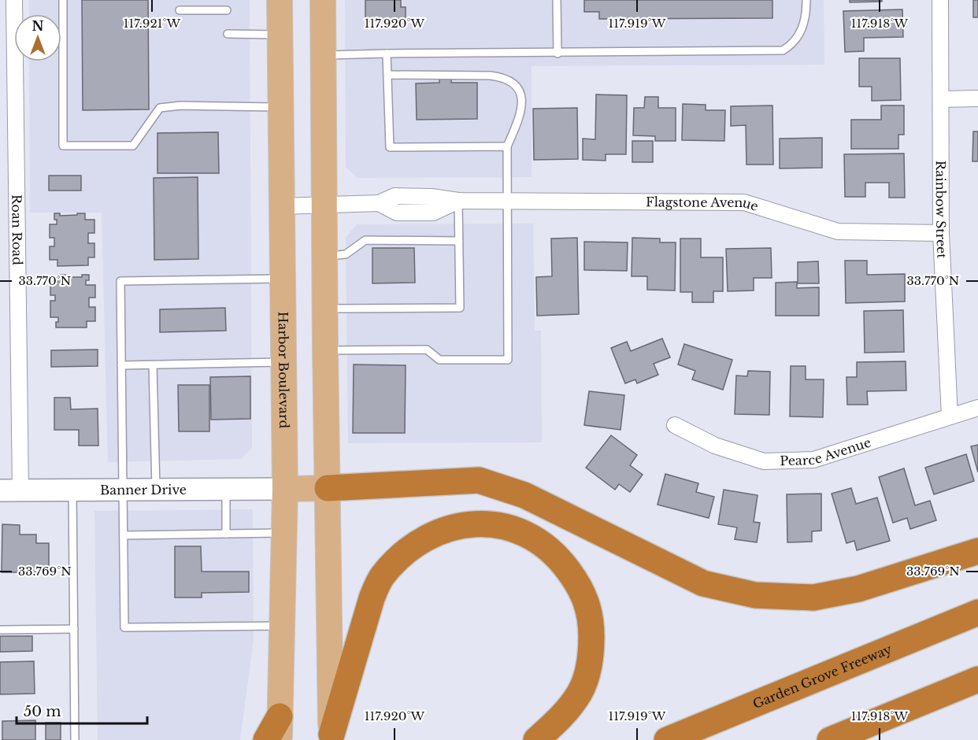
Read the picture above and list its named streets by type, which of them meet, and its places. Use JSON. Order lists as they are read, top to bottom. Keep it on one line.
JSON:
{"streets":{"highway":["Garden Grove Freeway"],"main road":["Harbor Boulevard"],"street":["Flagstone Avenue","Rainbow Street","Roan Road","Pearce Avenue","Banner Drive"]},"crossings":[["Flagstone Avenue","Rainbow Street"],["Flagstone Avenue","Harbor Boulevard"],["Rainbow Street","Pearce Avenue"],["Roan Road","Banner Drive"],["Harbor Boulevard","Banner Drive"]],"scale_bar":"50 m","north":"top","coordinates":["117.921°W","117.920°W","117.919°W","117.918°W","33.770°N","33.769°N"]}
